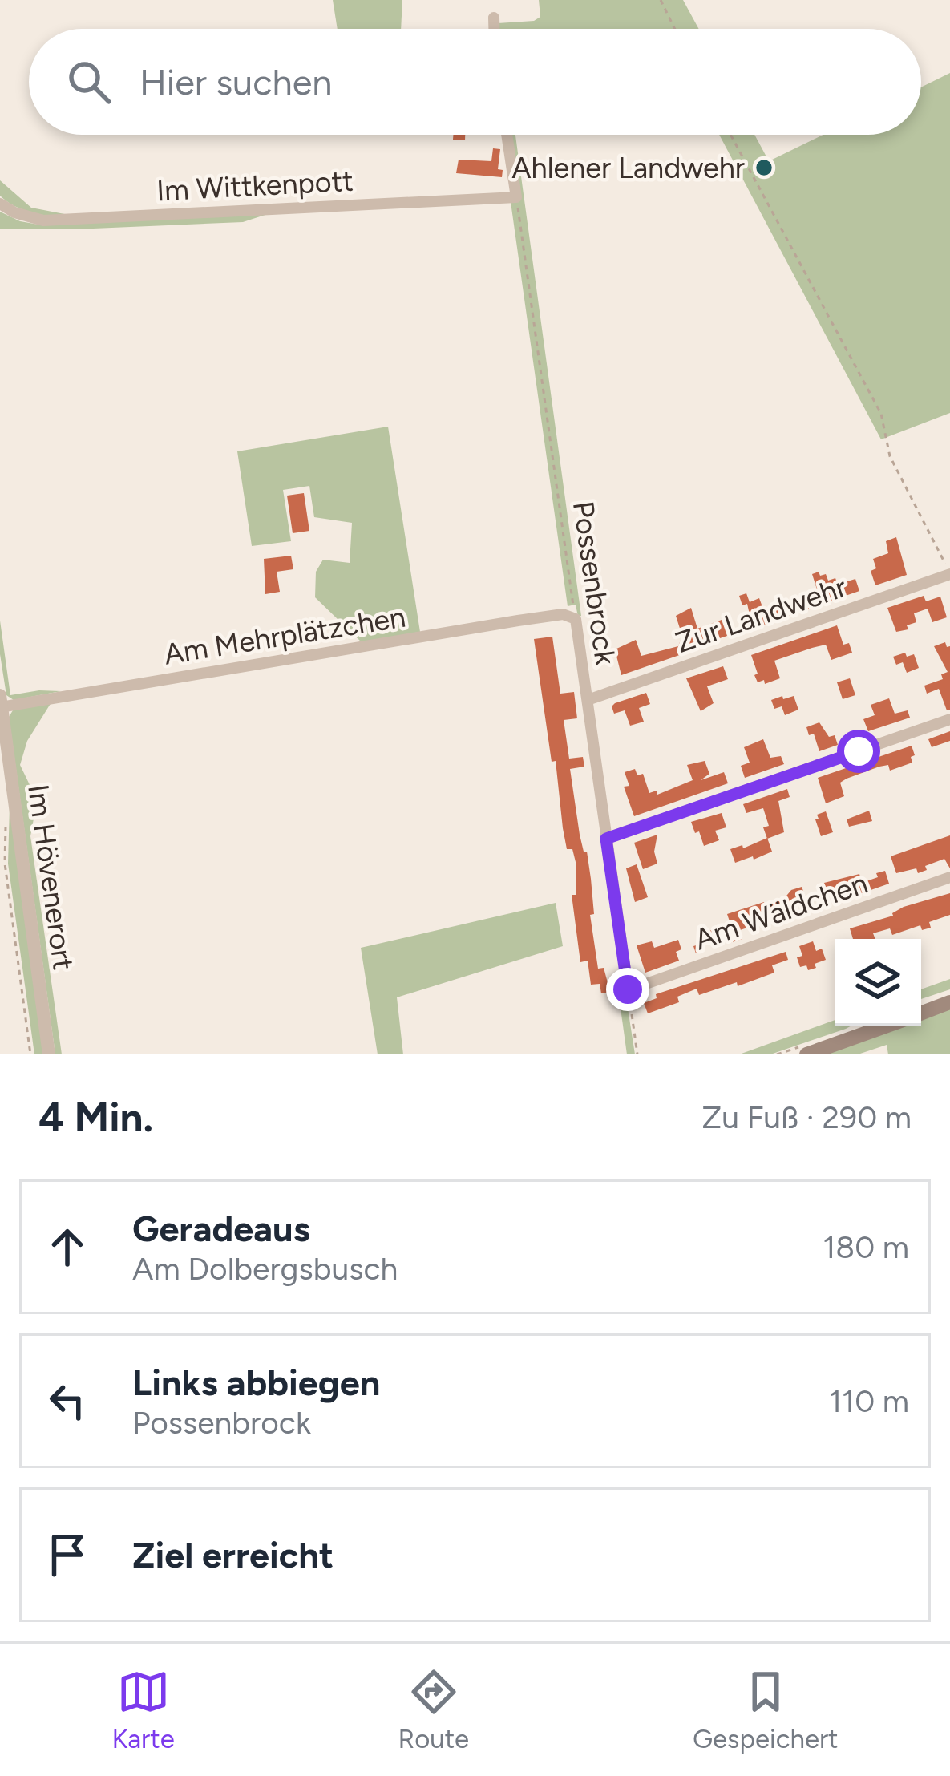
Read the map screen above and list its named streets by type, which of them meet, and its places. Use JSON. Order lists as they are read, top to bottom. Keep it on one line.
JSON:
{"streets":{"street":["Im Wittkenpott","Possenbrock","Zur Landwehr","Am Mehrplätzchen","Im Hövenerort","Am Wäldchen"]},"crossings":[["Im Wittkenpott","Possenbrock"],["Possenbrock","Zur Landwehr"],["Possenbrock","Am Mehrplätzchen"],["Possenbrock","Am Wäldchen"],["Am Mehrplätzchen","Im Hövenerort"]],"places":["Ahlener Landwehr"],"page":{"search":"Hier suchen","heading":["4 Min.","Zu Fuß · 290 m"],"list":[["Geradeaus","Am Dolbergsbusch","180 m"],["Links abbiegen","Possenbrock","110 m"],"Ziel erreicht"],"nav":["Karte","Route","Gespeichert"]}}
